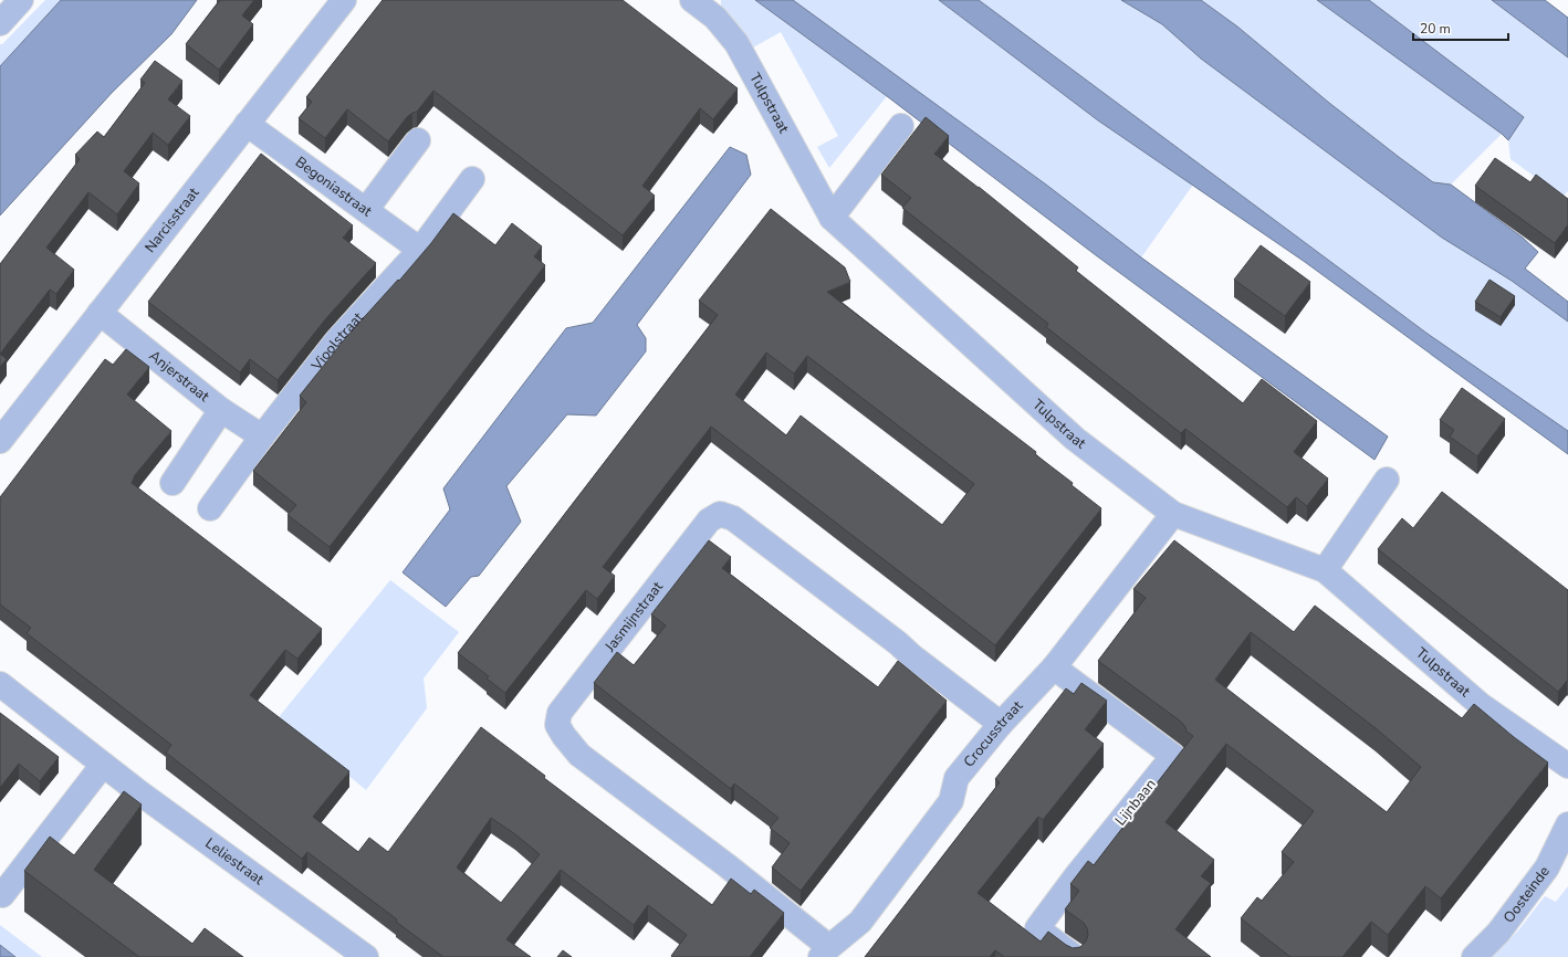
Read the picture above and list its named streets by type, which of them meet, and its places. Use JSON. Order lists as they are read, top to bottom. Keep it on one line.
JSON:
{"streets":{"street":["Tulpstraat","Begoniastraat","Narcisstraat","Vioolstraat","Anjerstraat","Jasmijnstraat","Crocusstraat","Lijnbaan","Leliestraat","Oosteinde"]},"crossings":[["Tulpstraat","Crocusstraat"],["Begoniastraat","Narcisstraat"],["Begoniastraat","Vioolstraat"],["Narcisstraat","Anjerstraat"],["Vioolstraat","Anjerstraat"],["Jasmijnstraat","Crocusstraat"],["Crocusstraat","Lijnbaan"]],"scale_bar":"20 m"}
